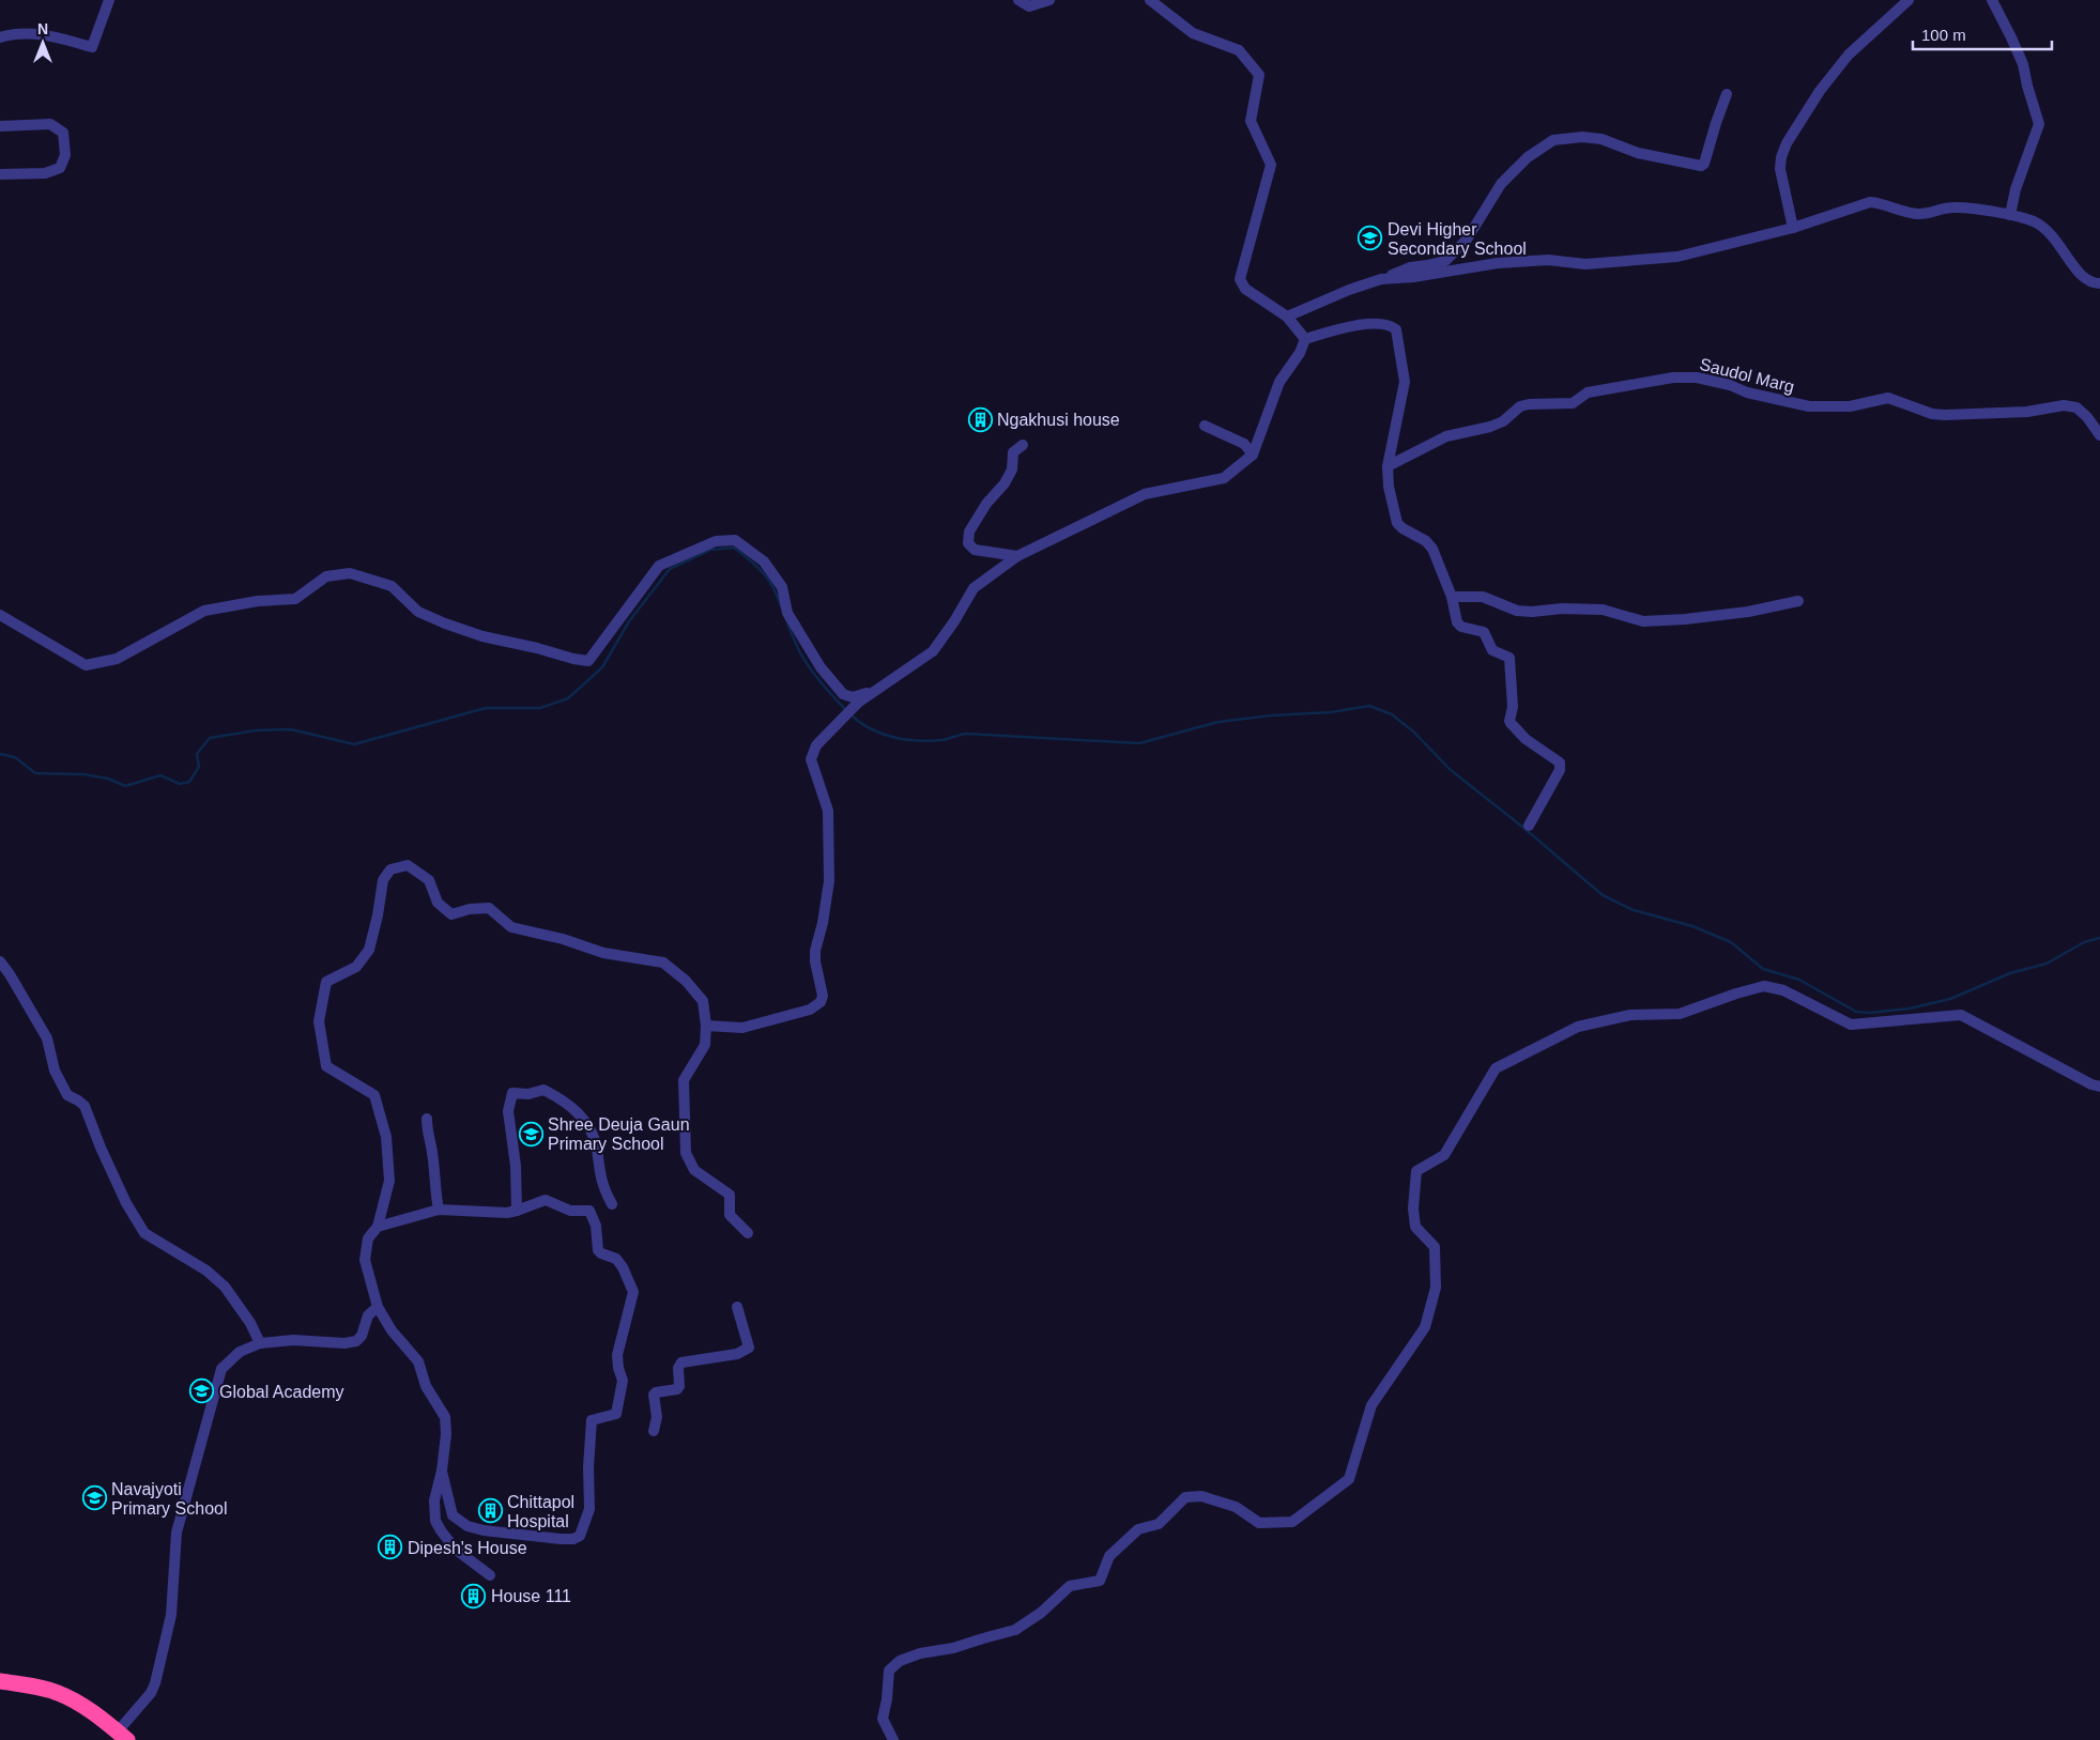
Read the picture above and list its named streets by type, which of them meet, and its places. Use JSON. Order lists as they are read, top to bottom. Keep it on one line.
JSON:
{"streets":{"street":["Saudol Marg"]},"places":{"school or university":["Devi Higher Secondary School","Shree Deuja Gaun Primary School","Global Academy","Navajyoti Primary School"],"building":["Ngakhusi house","Chittapol Hospital","Dipesh's House","House 111"]},"scale_bar":"100 m","north":"top"}
